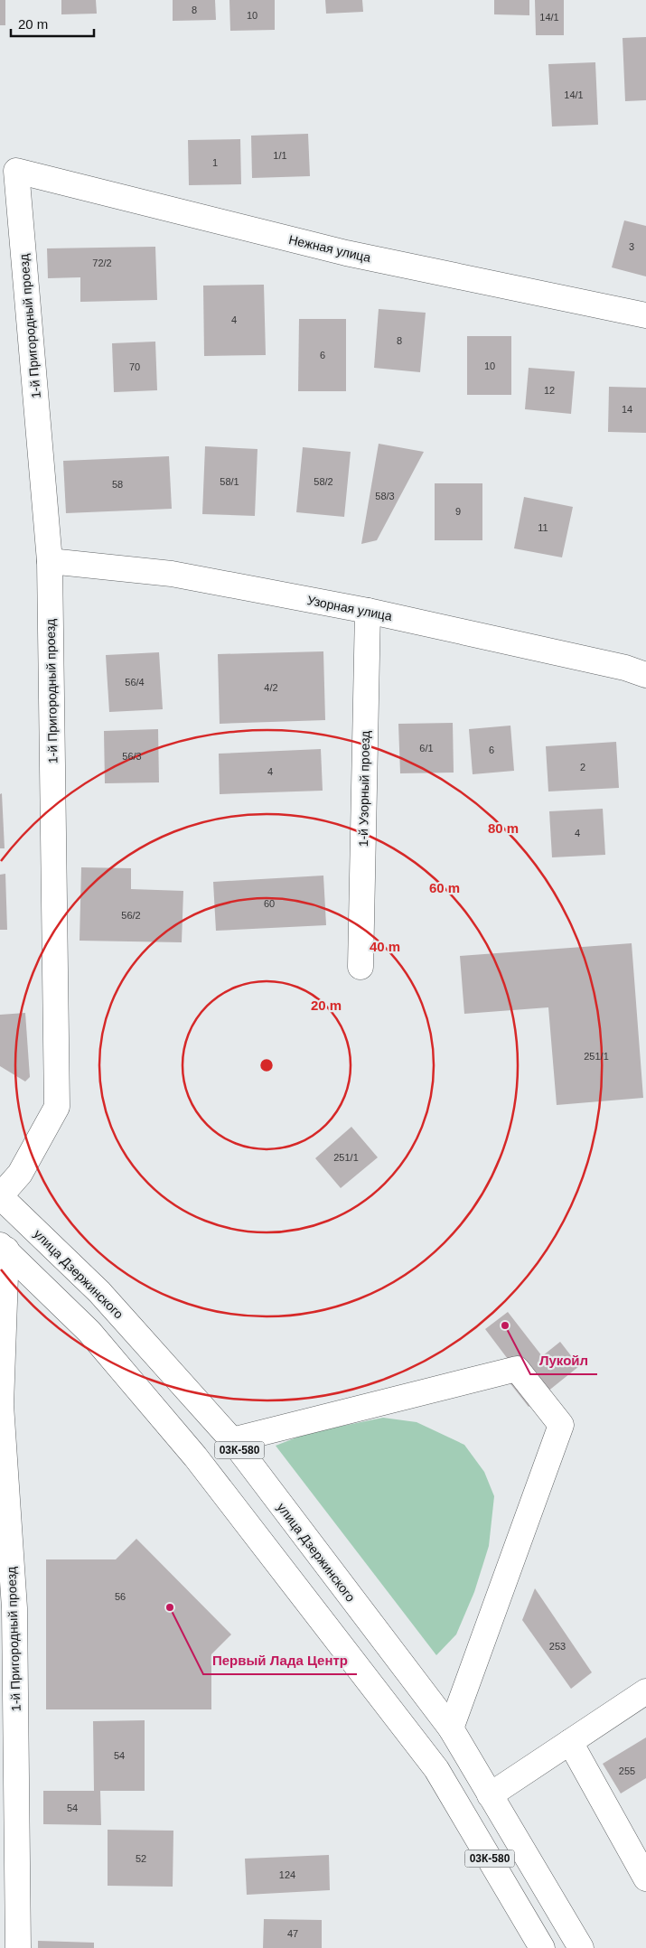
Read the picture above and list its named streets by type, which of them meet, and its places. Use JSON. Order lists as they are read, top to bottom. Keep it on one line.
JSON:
{"streets":{"street":["Нежная улица","1-й Пригородный проезд","Узорная улица","1-й Узорный проезд","улица Дзержинского","03К-580"]},"crossings":[["Нежная улица","1-й Пригородный проезд"],["1-й Пригородный проезд","Узорная улица"],["1-й Пригородный проезд","улица Дзержинского"],["1-й Пригородный проезд","03К-580"],["Узорная улица","1-й Узорный проезд"]],"places":["Лукойл","Первый Лада Центр"],"house_numbers":["8","10","14/1","14/1","1/1","1","3","72/2","4","8","6","10","70","12","14","58/1","58/2","58","58/3","9","11","56/4","4/2","6/1","6","56/3","2","4","4","60","56/2","251/1","251/1","56","253","54","255","54","52","124","47"],"scale_bar":"20 m","rings":["80 m","60 m","40 m","20 m"]}
